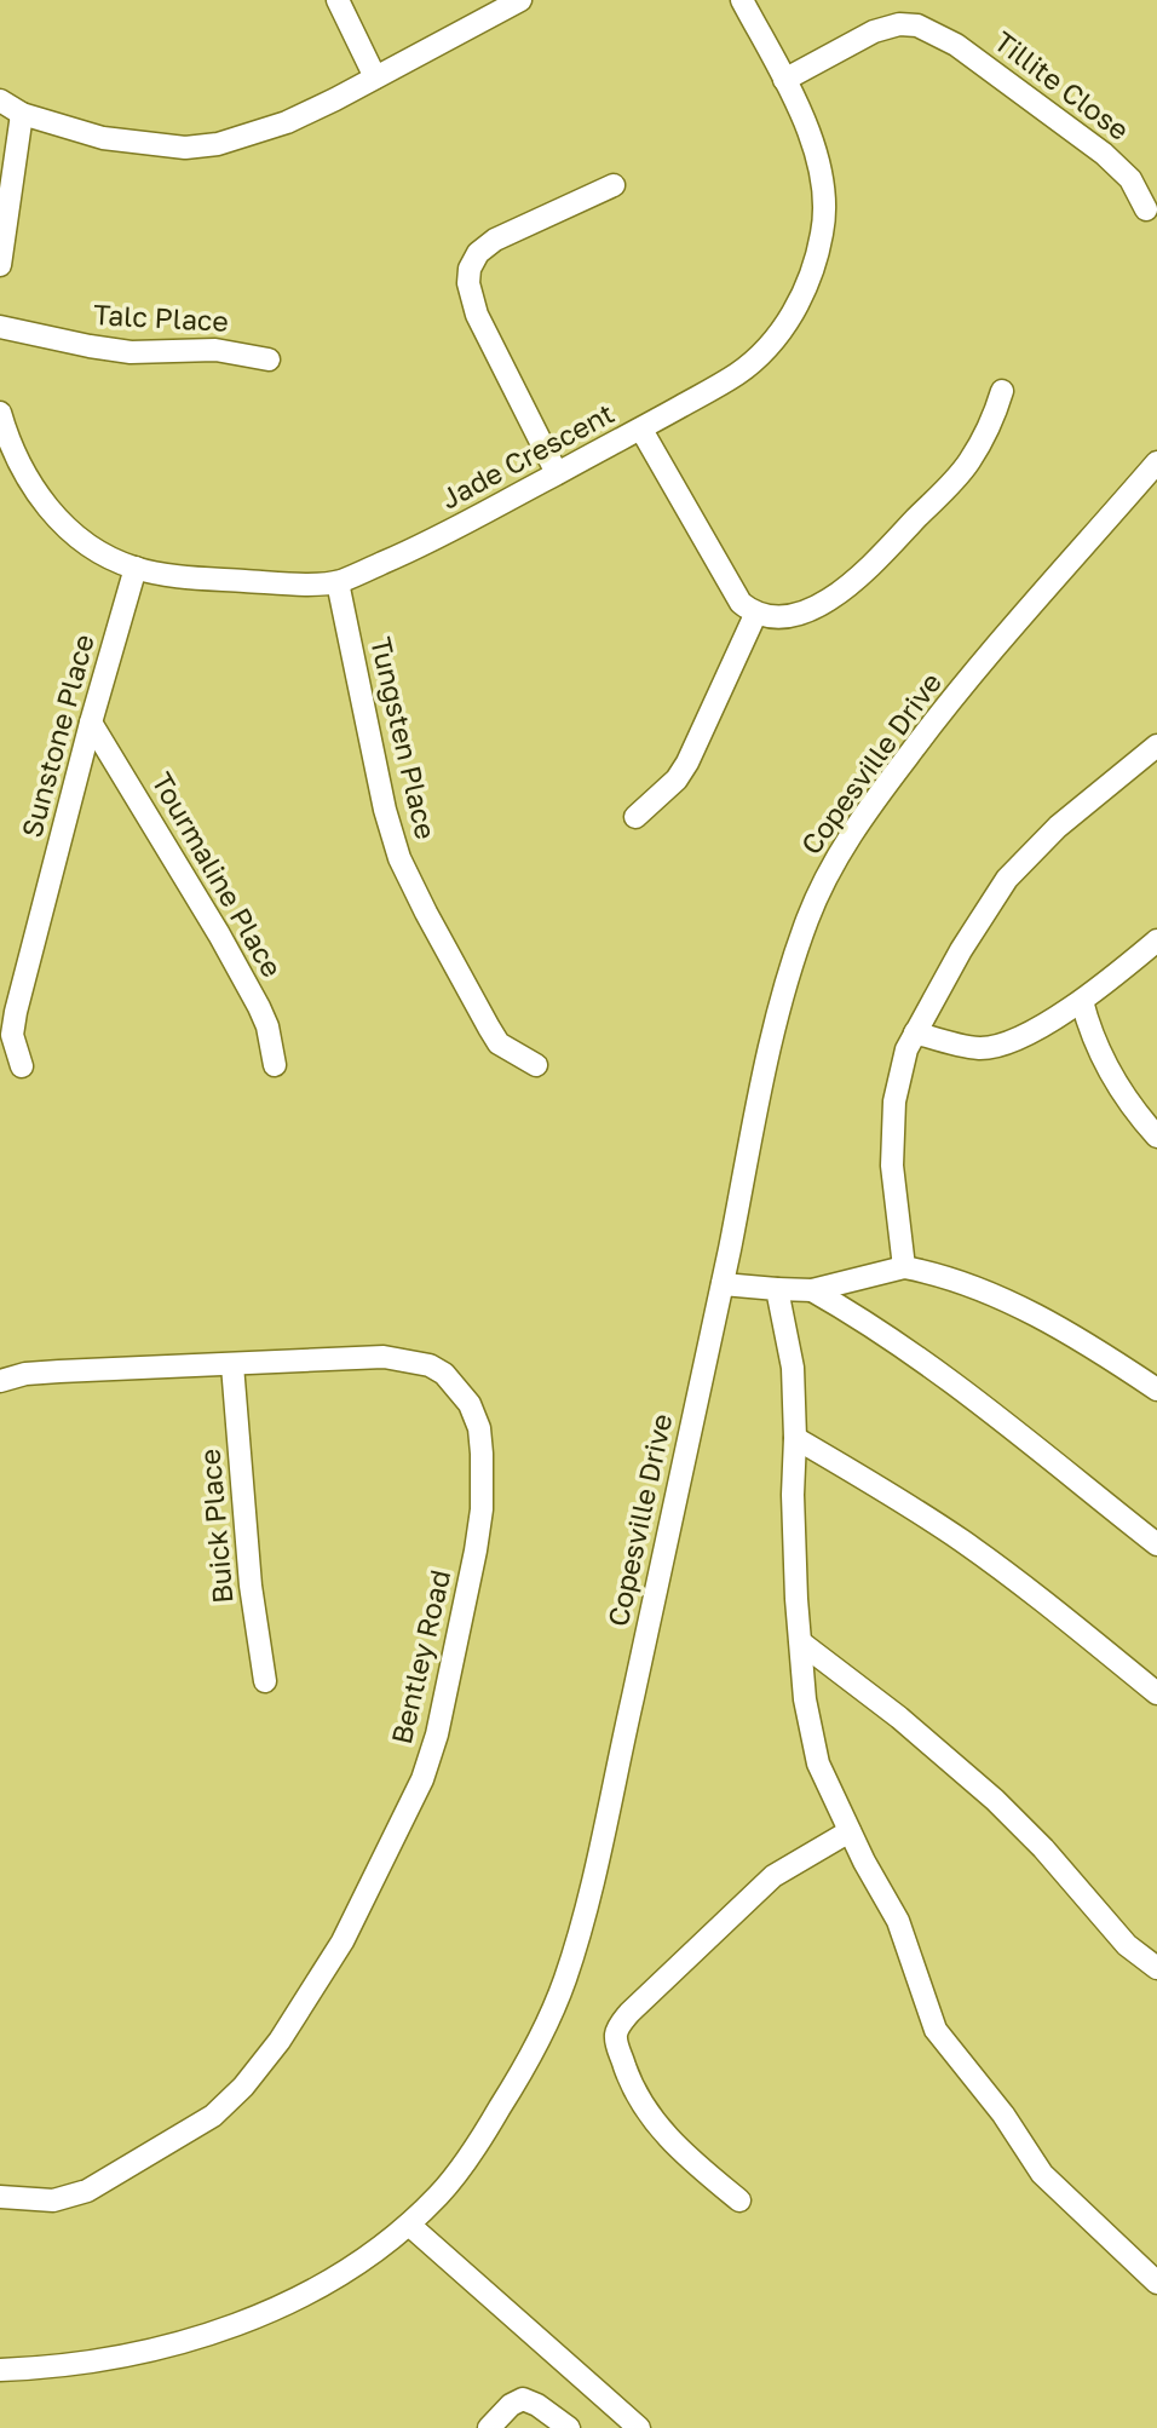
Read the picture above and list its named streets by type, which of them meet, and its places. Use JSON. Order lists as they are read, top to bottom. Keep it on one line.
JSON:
{"streets":{"street":["Tillite Close","Talc Place","Jade Crescent","Sunstone Place","Tungsten Place","Copesville Drive","Tourmaline Place","Buick Place","Bentley Road"]},"crossings":[["Tillite Close","Jade Crescent"],["Jade Crescent","Sunstone Place"],["Jade Crescent","Tungsten Place"],["Sunstone Place","Tourmaline Place"],["Buick Place","Bentley Road"]]}
